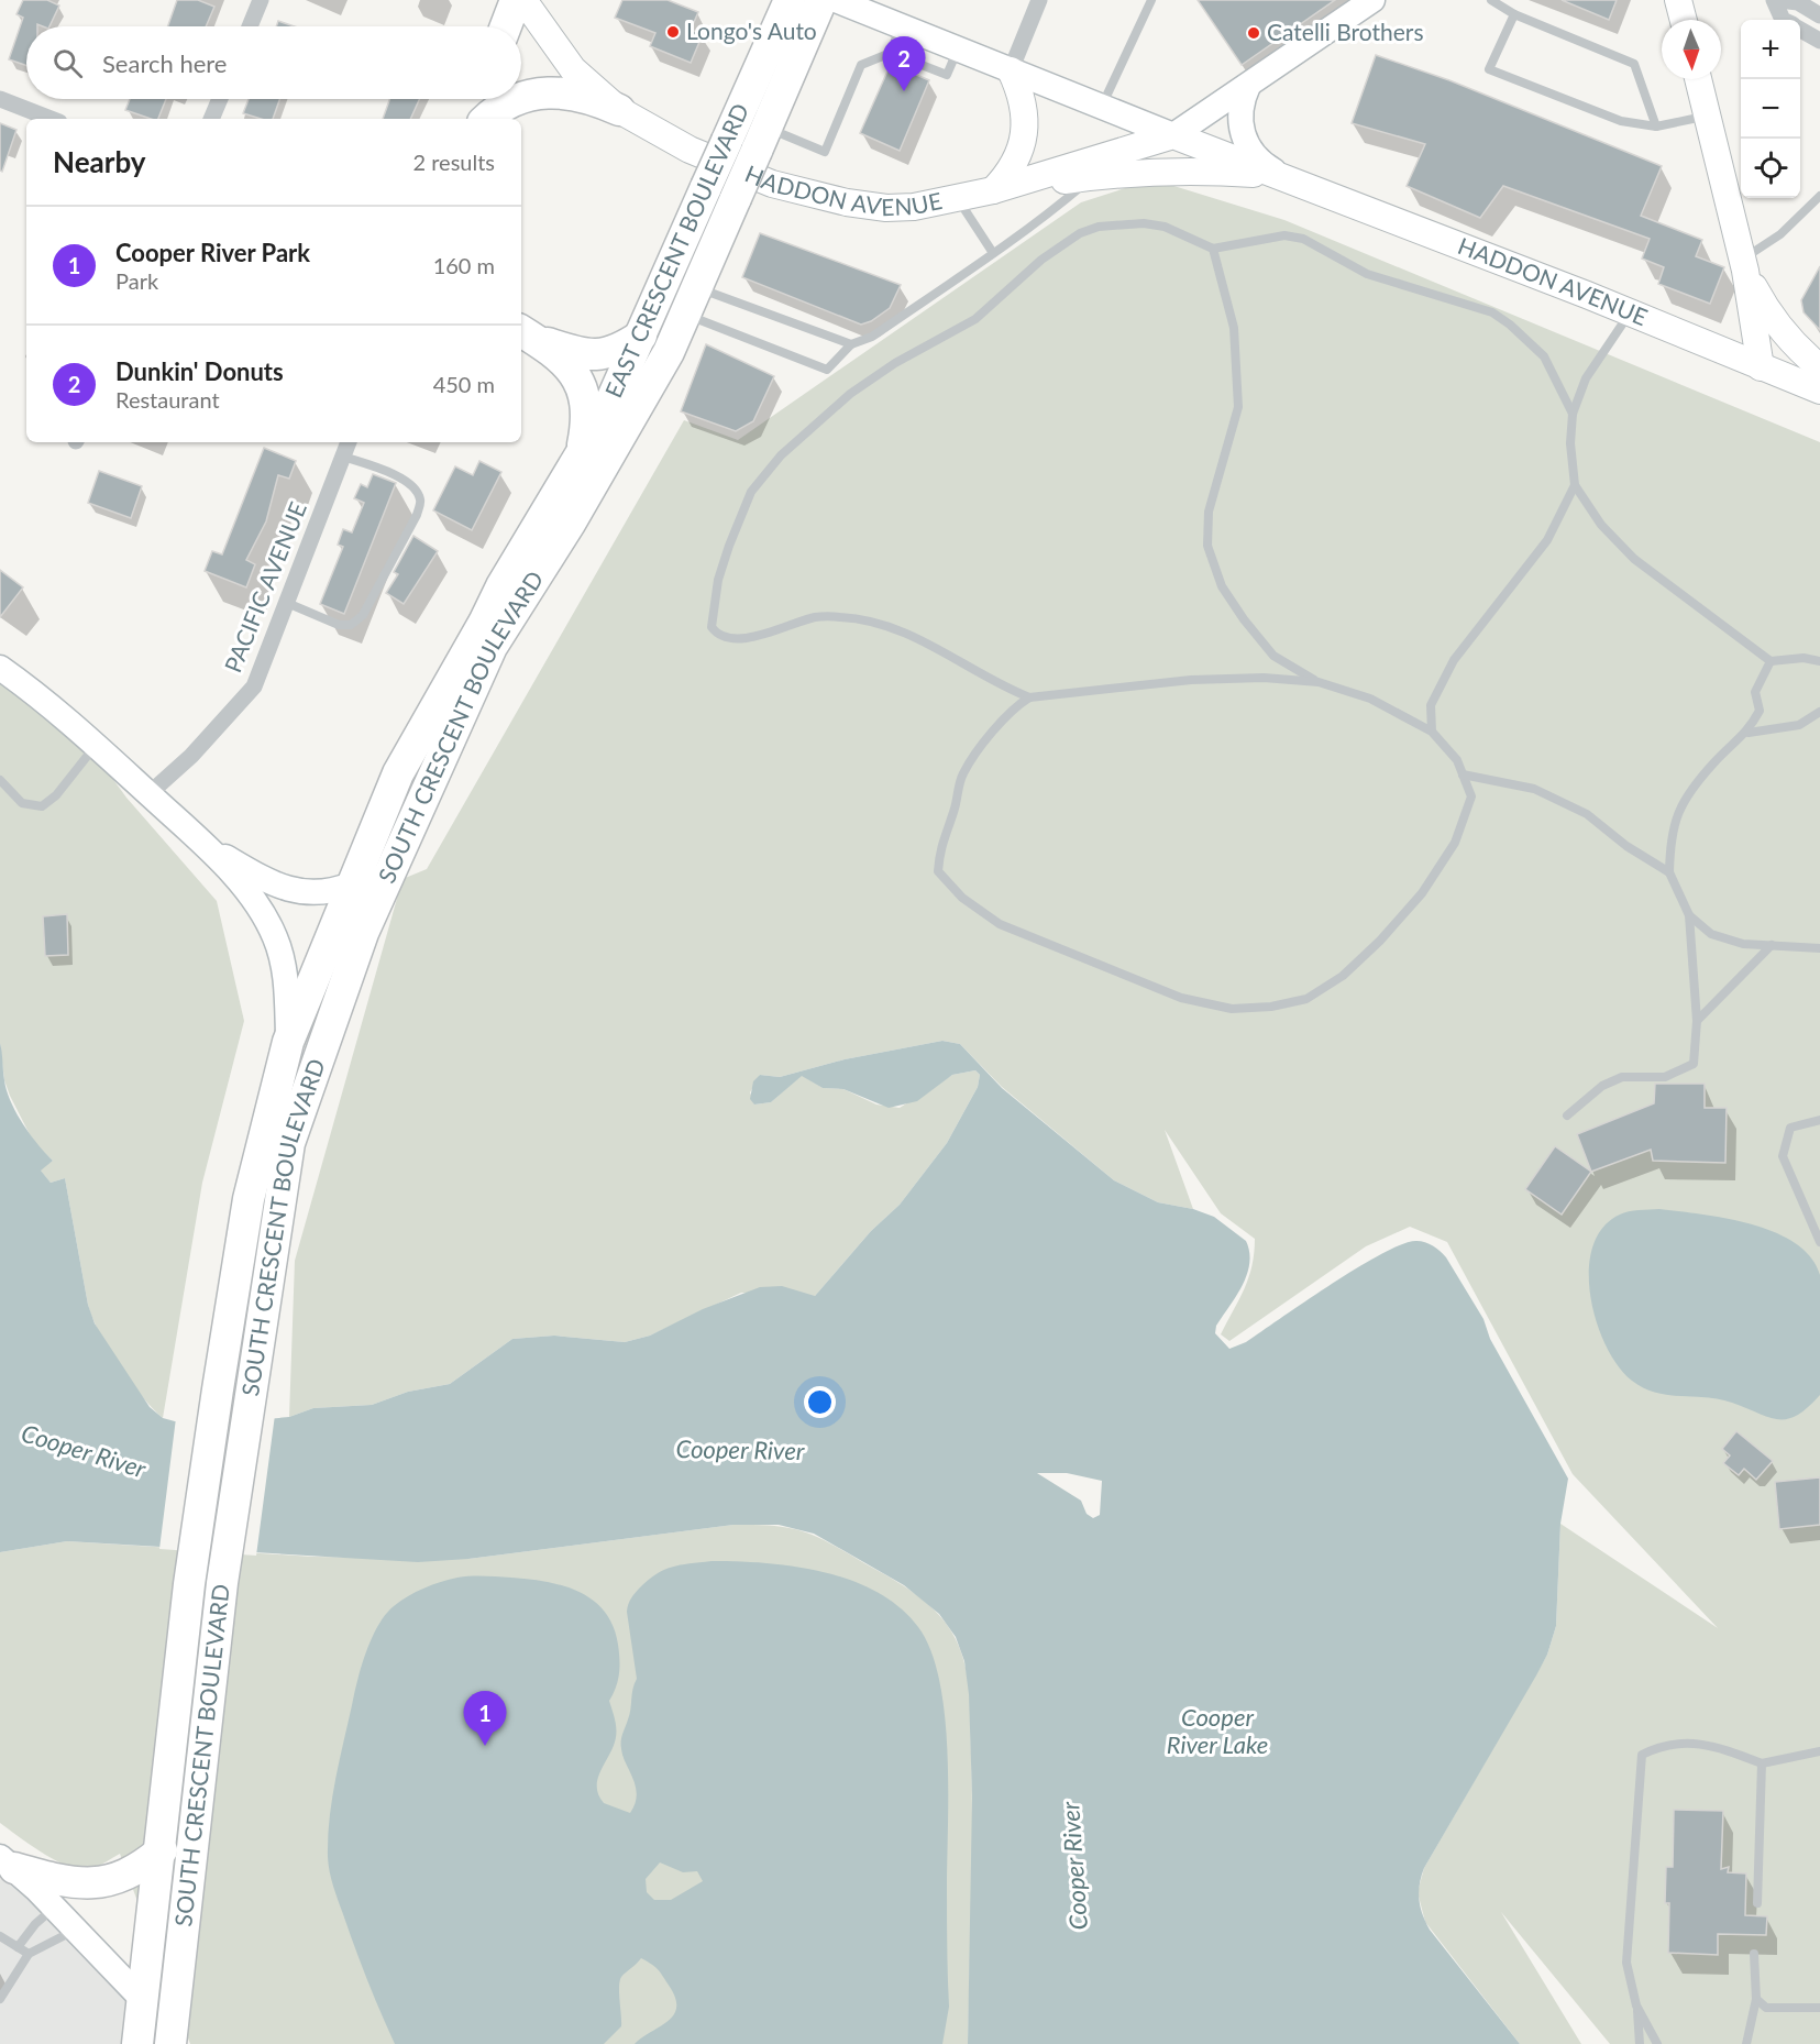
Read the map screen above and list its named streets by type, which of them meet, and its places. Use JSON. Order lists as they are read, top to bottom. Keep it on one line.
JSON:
{"streets":{"highway":["EAST CRESCENT BOULEVARD","SOUTH CRESCENT BOULEVARD"],"main road":["HADDON AVENUE"],"street":["PACIFIC AVENUE"]},"crossings":[["EAST CRESCENT BOULEVARD","SOUTH CRESCENT BOULEVARD"]],"water":["Cooper River","Cooper River Lake"],"places":["Longo's Auto","Catelli Brothers"],"north":"bottom","page":{"map_buttons":["+","−"],"search":"Search here","pins":["2","1"],"heading":["Nearby","2 results"],"list":[{"mark":"1","name":"Cooper River Park","note":"Park","value":"160 m"},{"mark":"2","name":"Dunkin' Donuts","note":"Restaurant","value":"450 m"}]}}
